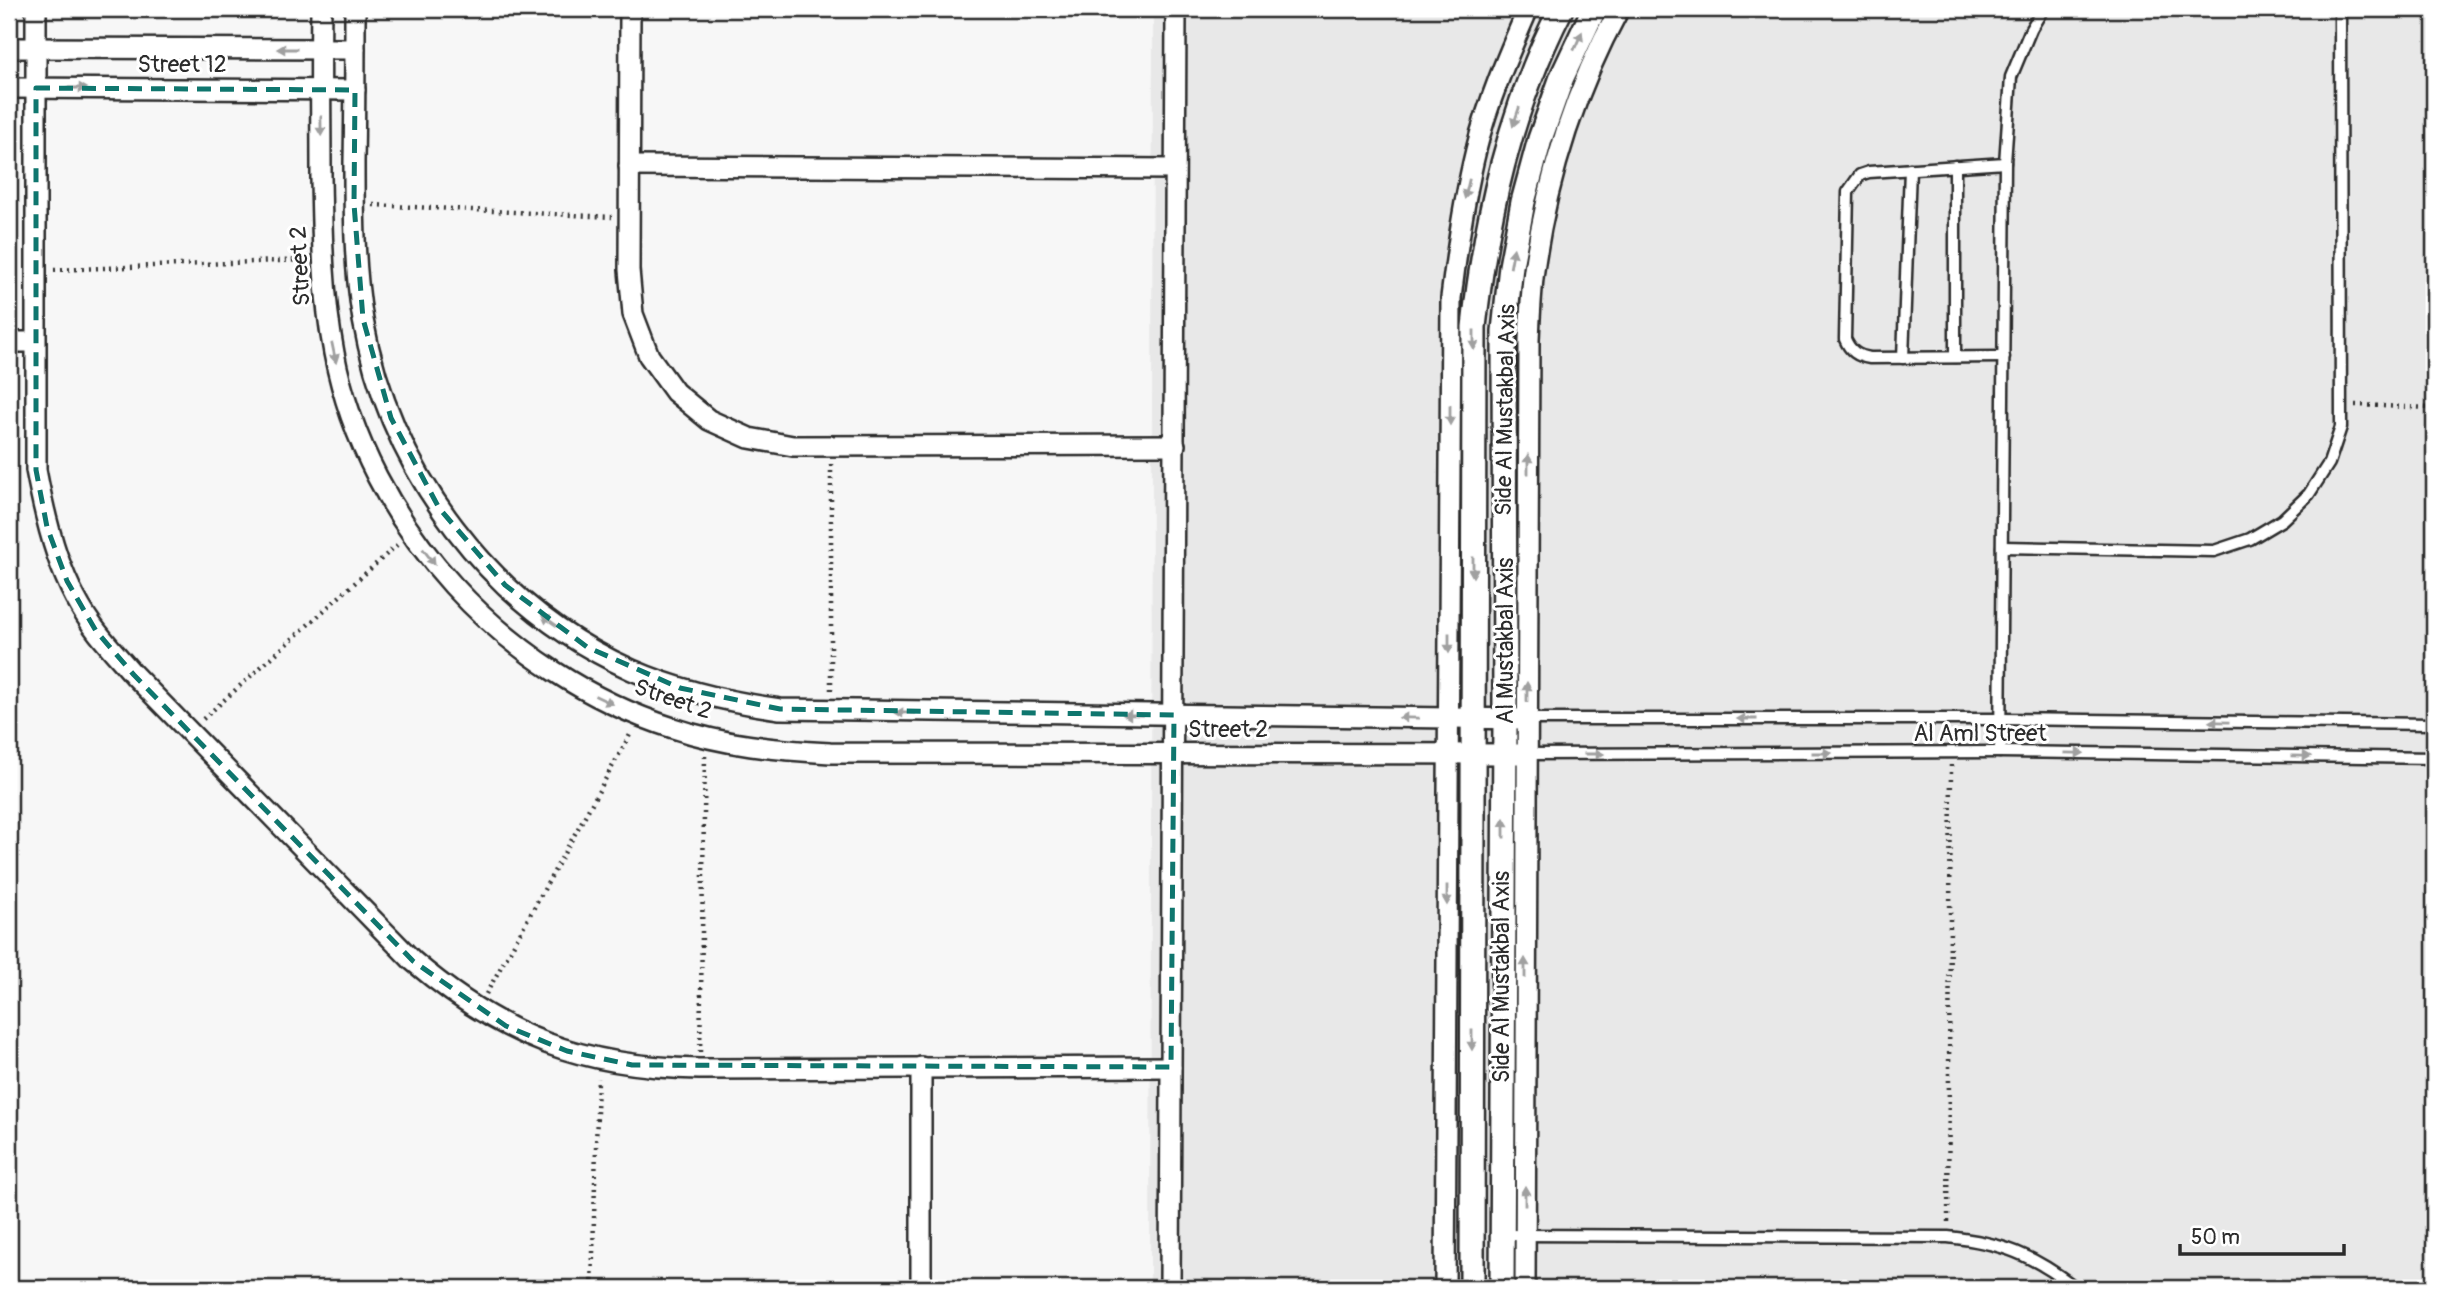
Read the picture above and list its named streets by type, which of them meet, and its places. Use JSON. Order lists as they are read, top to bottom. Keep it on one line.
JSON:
{"streets":{"street":["Street 12","Street 2","Side Al Mustakbal Axis","Al Mustakbal Axis"],"lane":["Al Aml Street"]},"crossings":[["Street 12","Street 2"],["Street 2","Side Al Mustakbal Axis"],["Street 2","Al Mustakbal Axis"],["Street 2","Al Aml Street"],["Side Al Mustakbal Axis","Al Mustakbal Axis"],["Side Al Mustakbal Axis","Al Aml Street"],["Al Mustakbal Axis","Al Aml Street"]],"scale_bar":"50 m"}
